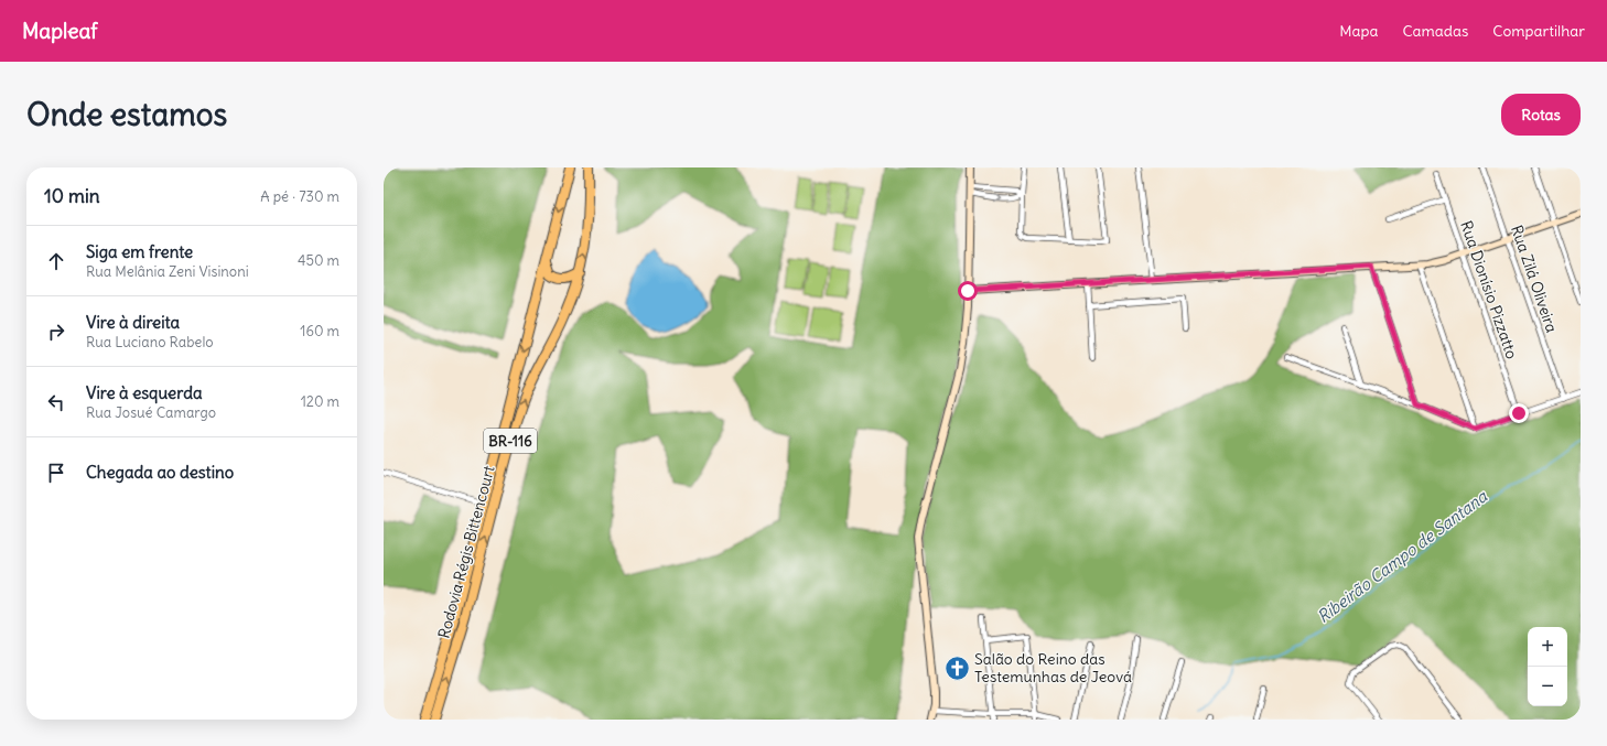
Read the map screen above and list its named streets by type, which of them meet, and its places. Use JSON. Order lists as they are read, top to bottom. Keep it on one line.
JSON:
{"streets":{"highway":["BR-116","Rodovia Régis Bittencourt"],"street":["Rua Zilá Oliveira","Rua Dionísio Pizzatto"]},"water":["Ribeirão Campo de Santana"],"places":{"church":["Salão do Reino das Testemunhas de Jeová"]},"page":{"header":"Mapleaf","nav":["Mapa","Camadas","Compartilhar"],"buttons":"Rotas","title":"Onde estamos","heading":["10 min","A pé · 730 m"],"list":[["Siga em frente","Rua Melânia Zeni Visinoni","450 m"],["Vire à direita","Rua Luciano Rabelo","160 m"],["Vire à esquerda","Rua Josué Camargo","120 m"],"Chegada ao destino"],"map_buttons":["+","−"]}}
